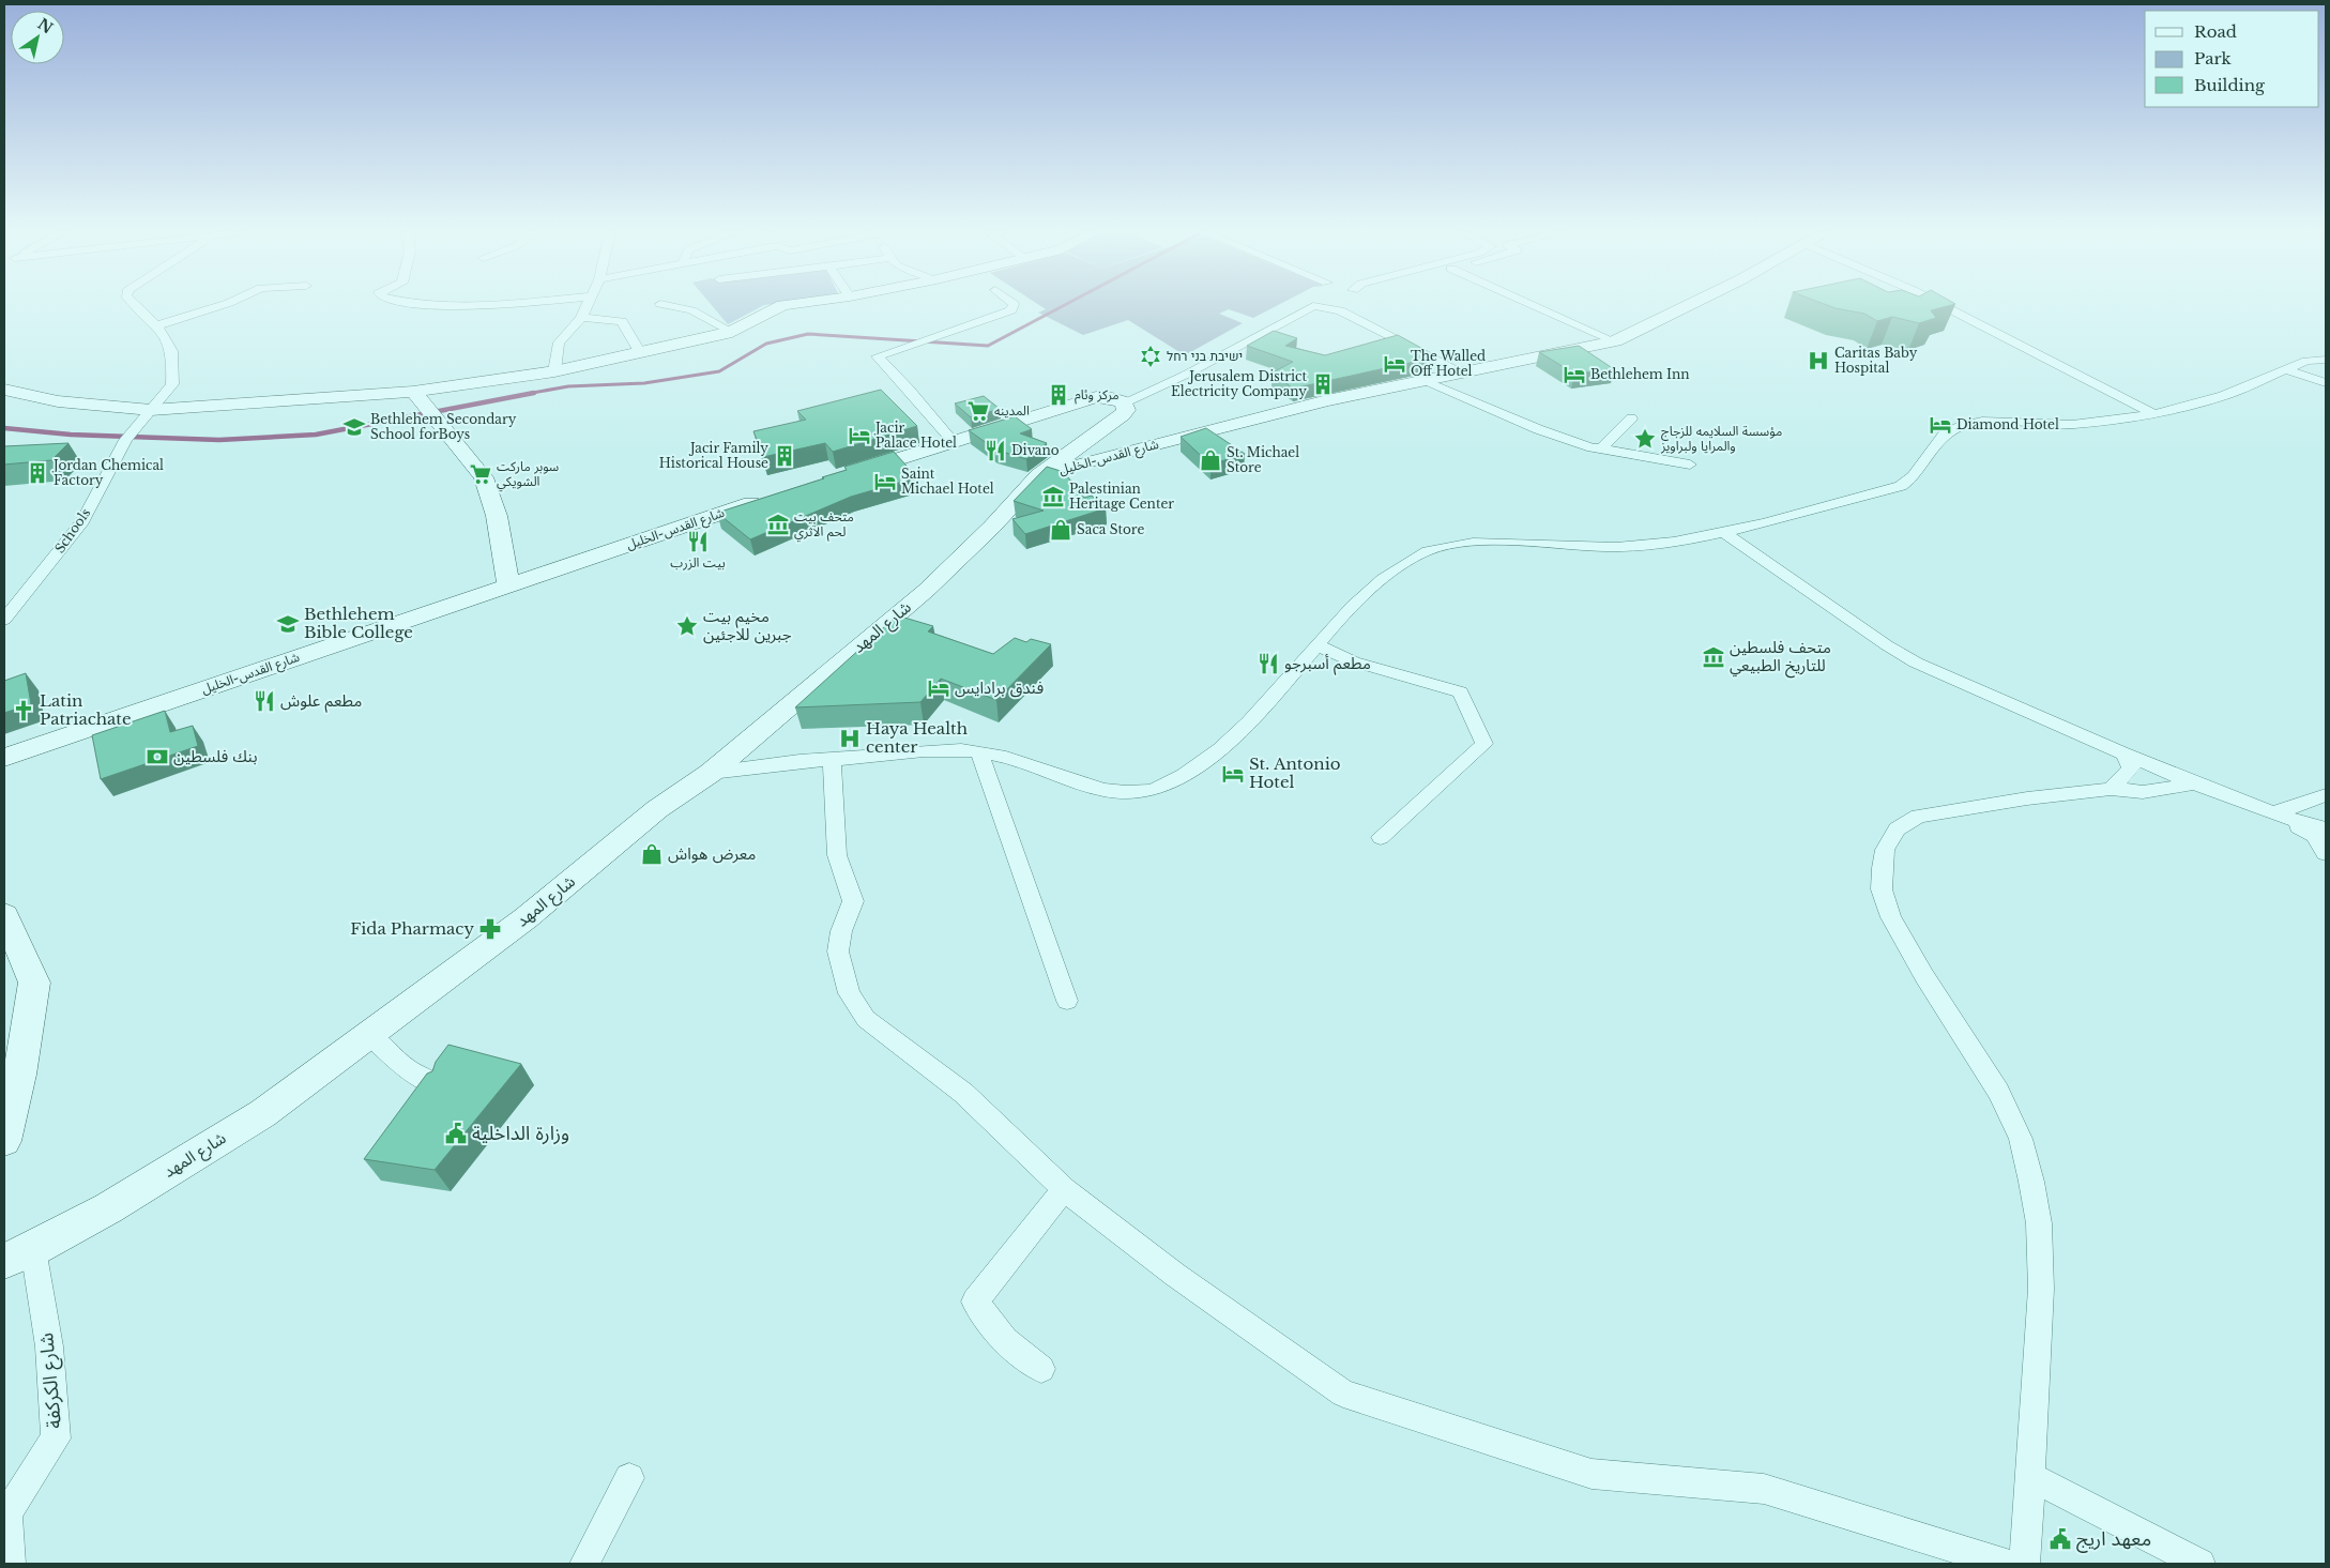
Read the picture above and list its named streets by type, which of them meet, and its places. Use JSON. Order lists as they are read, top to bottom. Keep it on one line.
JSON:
{"streets":{"street":["شارع القدس-الخليل","Schools","شارع المهد","شارع الكركفة"]},"crossings":[["شارع القدس-الخليل","شارع المهد"],["شارع المهد","شارع الكركفة"]],"places":{"synagogue":["ישיבת בני רחל"],"hospital":["Caritas Baby Hospital","Haya Health center"],"hotel":["The Walled Off Hotel","Bethlehem Inn","Diamond Hotel","Jacir Palace Hotel","Saint Michael Hotel","فندق برادايس","St. Antonio Hotel"],"building":["Jerusalem District Electricity Company","مركز وئام","Jacir Family Historical House","Jordan Chemical Factory"],"supermarket":["المدينه","سوبر ماركت الشويكي"],"school or university":["Bethlehem Secondary School forBoys","Bethlehem Bible College"],"place":["مؤسسة السلايمه للزجاج والمرايا ولبراويز","مخيم بيت جبرين للاجئين"],"restaurant":["Divano","بيت الزرب","مطعم أسبرجو","مطعم علوش"],"shop":["St. Michael Store","Saca Store","معرض هواش"],"museum":["Palestinian Heritage Center","متحف بيت لحم الاثري","متحف فلسطين للتاريخ الطبيعي"],"church":["Latin Patriachate"],"bank":["بنك فلسطين"],"pharmacy":["Fida Pharmacy"],"public building":["وزارة الداخلية","معهد اريج"]},"legend":["Road","Park","Building"],"north":"top right"}
